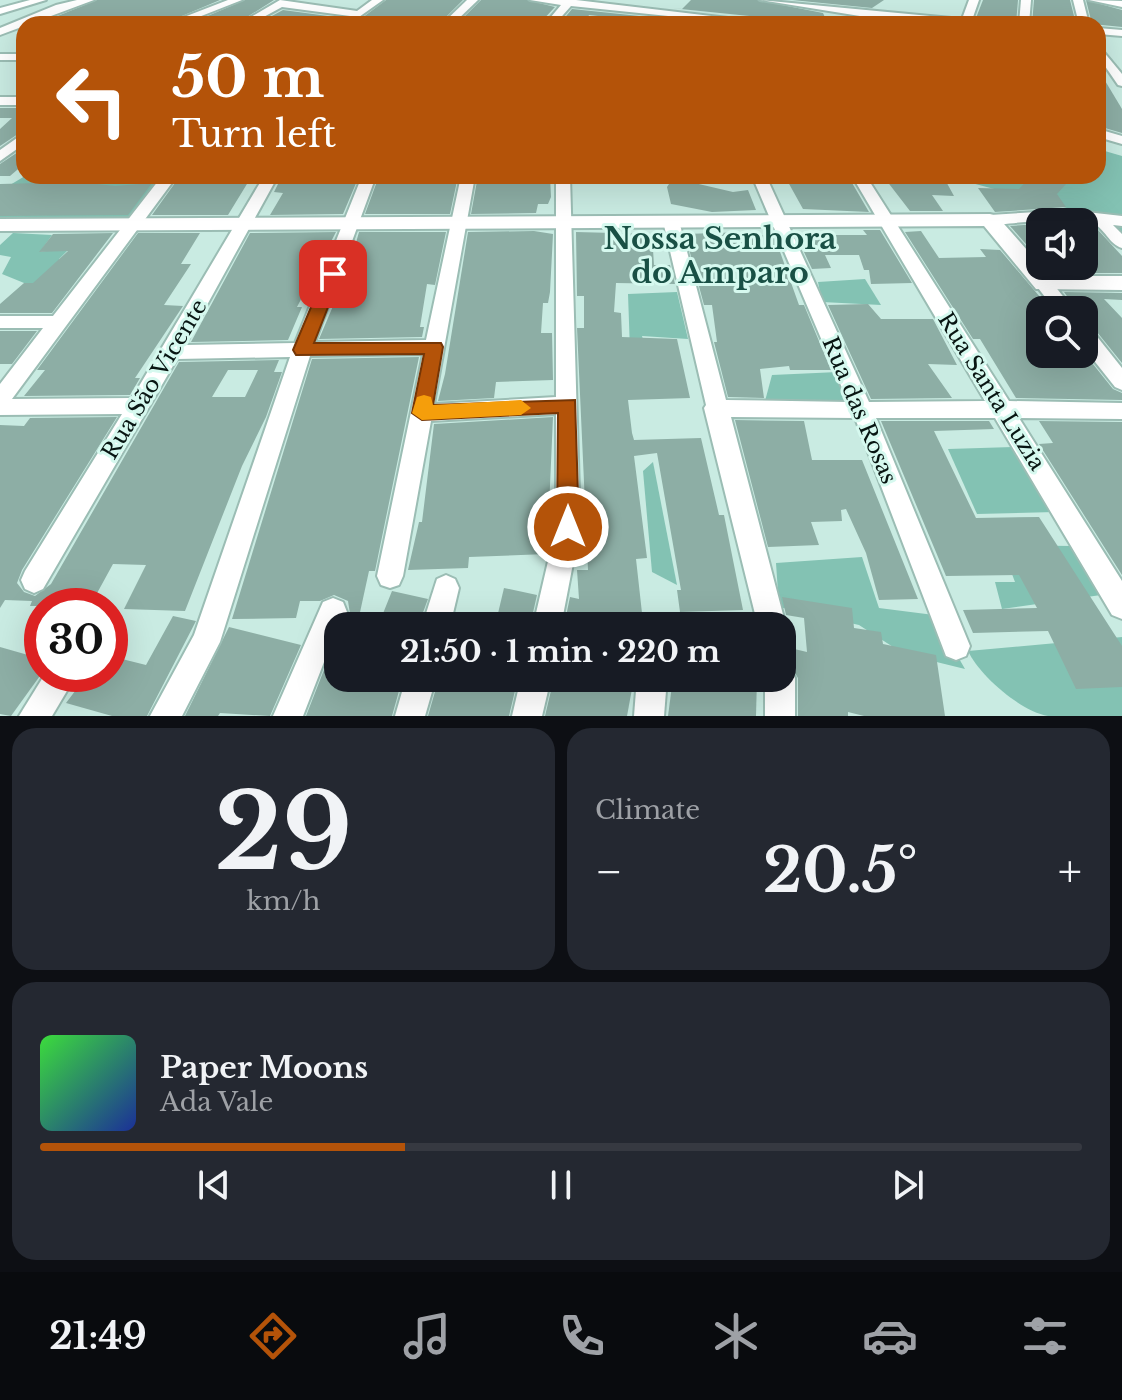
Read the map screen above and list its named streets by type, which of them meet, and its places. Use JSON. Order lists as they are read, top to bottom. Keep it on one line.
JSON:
{"streets":{"street":["Rua São Vicente","Rua Santa Luzia","Rua das Rosas"]},"districts":["Nossa Senhora do Amparo"],"page":{"turn":["50 m","Turn left"],"limit":"30","trip":"21:50 · 1 min · 220 m","tile":[["29","km/h"],"Climate"],"heat":["−","20.5°","+"],"song":["Paper Moons","Ada Vale"],"tabs":"21:49"}}
